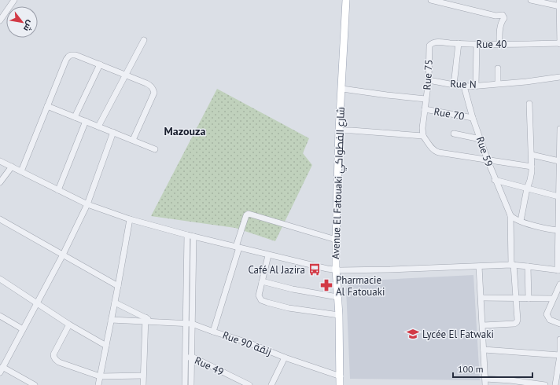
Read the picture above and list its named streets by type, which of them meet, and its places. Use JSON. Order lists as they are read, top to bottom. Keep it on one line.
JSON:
{"streets":{"main road":["Avenue El Fatouaki شارع الفطواكي"],"street":["Rue 40","Rue 75","Rue N","Rue 70","Rue 59","Rue 90 زنقة","Rue 49"]},"crossings":[["Rue 40","Rue 75"],["Rue 75","Rue N"],["Rue 75","Rue 70"],["Rue N","Rue 59"],["Rue 70","Rue 59"],["Avenue El Fatouaki شارع الفطواكي","Rue 90 زنقة"]],"districts":["Mazouza"],"places":{"bus stop":["Café Al Jazira"],"pharmacy":["Pharmacie Al Fatouaki"],"school or university":["Lycée El Fatwaki"]},"scale_bar":"100 m","north":"bottom right"}
